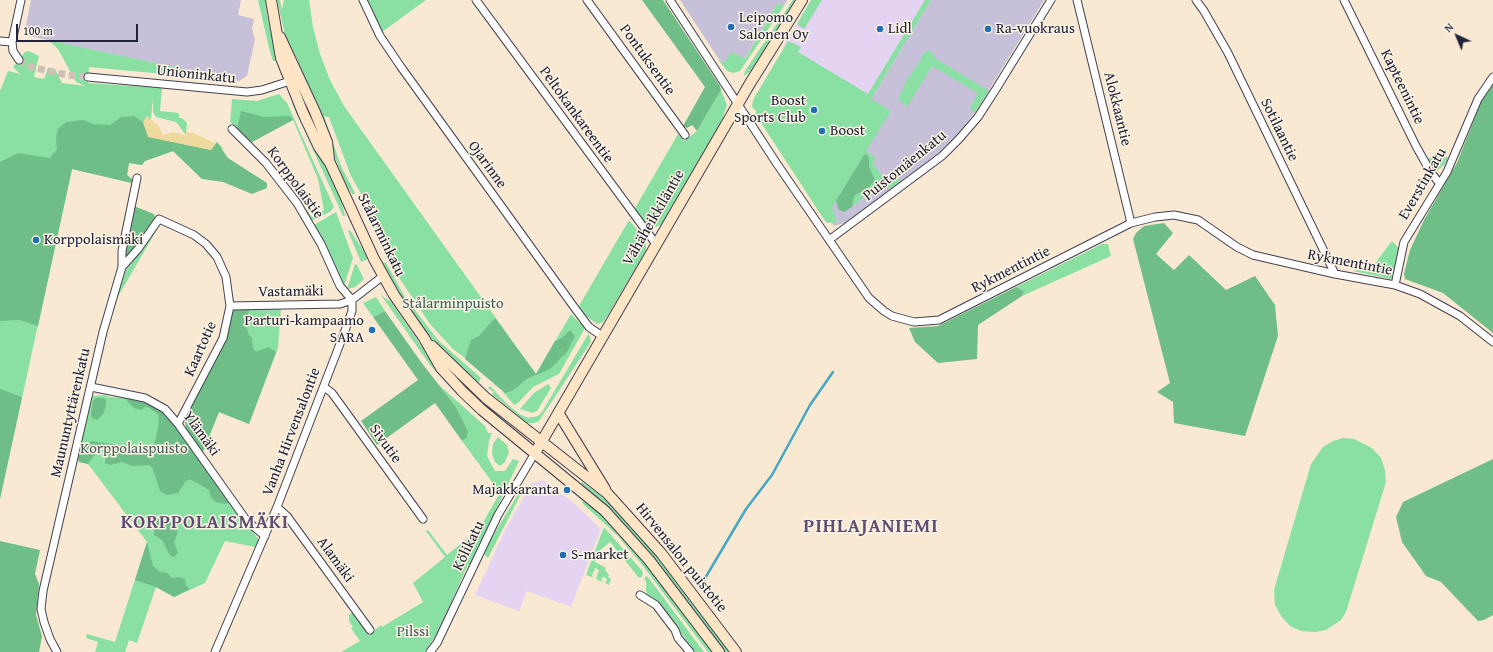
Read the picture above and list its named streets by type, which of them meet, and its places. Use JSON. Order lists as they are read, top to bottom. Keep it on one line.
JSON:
{"streets":{"main road":["Vähäheikkiläntie","Stålarminkatu","Hirvensalon puistotie"],"street":["Pontuksentie","Unioninkatu","Kapteenintie","Alokkaantie","Peltokankareentie","Sotilaantie","Ojarinne","Puistomäenkatu","Korppolaistie","Everstinkatu","Rykmentintie","Vastamäki","Kaartotie","Maununtyttärenkatu","Vanha Hirvensalontie","Ylämäki","Sivutie","Kölikatu","Alamäki"]},"crossings":[["Unioninkatu","Stålarminkatu"],["Kapteenintie","Everstinkatu"],["Alokkaantie","Rykmentintie"],["Peltokankareentie","Vähäheikkiläntie"],["Sotilaantie","Rykmentintie"],["Ojarinne","Vähäheikkiläntie"],["Puistomäenkatu","Rykmentintie"],["Korppolaistie","Vastamäki"],["Korppolaistie","Vanha Hirvensalontie"],["Everstinkatu","Rykmentintie"],["Vähäheikkiläntie","Stålarminkatu"],["Vähäheikkiläntie","Rykmentintie"],["Vähäheikkiläntie","Kölikatu"],["Vähäheikkiläntie","Hirvensalon puistotie"],["Stålarminkatu","Kölikatu"],["Stålarminkatu","Hirvensalon puistotie"],["Vastamäki","Kaartotie"],["Vastamäki","Vanha Hirvensalontie"],["Kaartotie","Maununtyttärenkatu"],["Kaartotie","Ylämäki"],["Maununtyttärenkatu","Ylämäki"],["Vanha Hirvensalontie","Ylämäki"],["Vanha Hirvensalontie","Sivutie"],["Vanha Hirvensalontie","Alamäki"],["Kölikatu","Hirvensalon puistotie"]],"districts":["KORPPOLAISMÄKI","PIHLAJANIEMI"],"parks":["Stålarminpuisto","Korppolaispuisto","Pilssi"],"places":["Leipomo Salonen Oy","Lidl","Ra-vuokraus","Boost Sports Club","Boost","Korppolaismäki","Parturi-kampaamo SARA","Majakkaranta","S-market"],"scale_bar":"100 m","north":"top left"}
